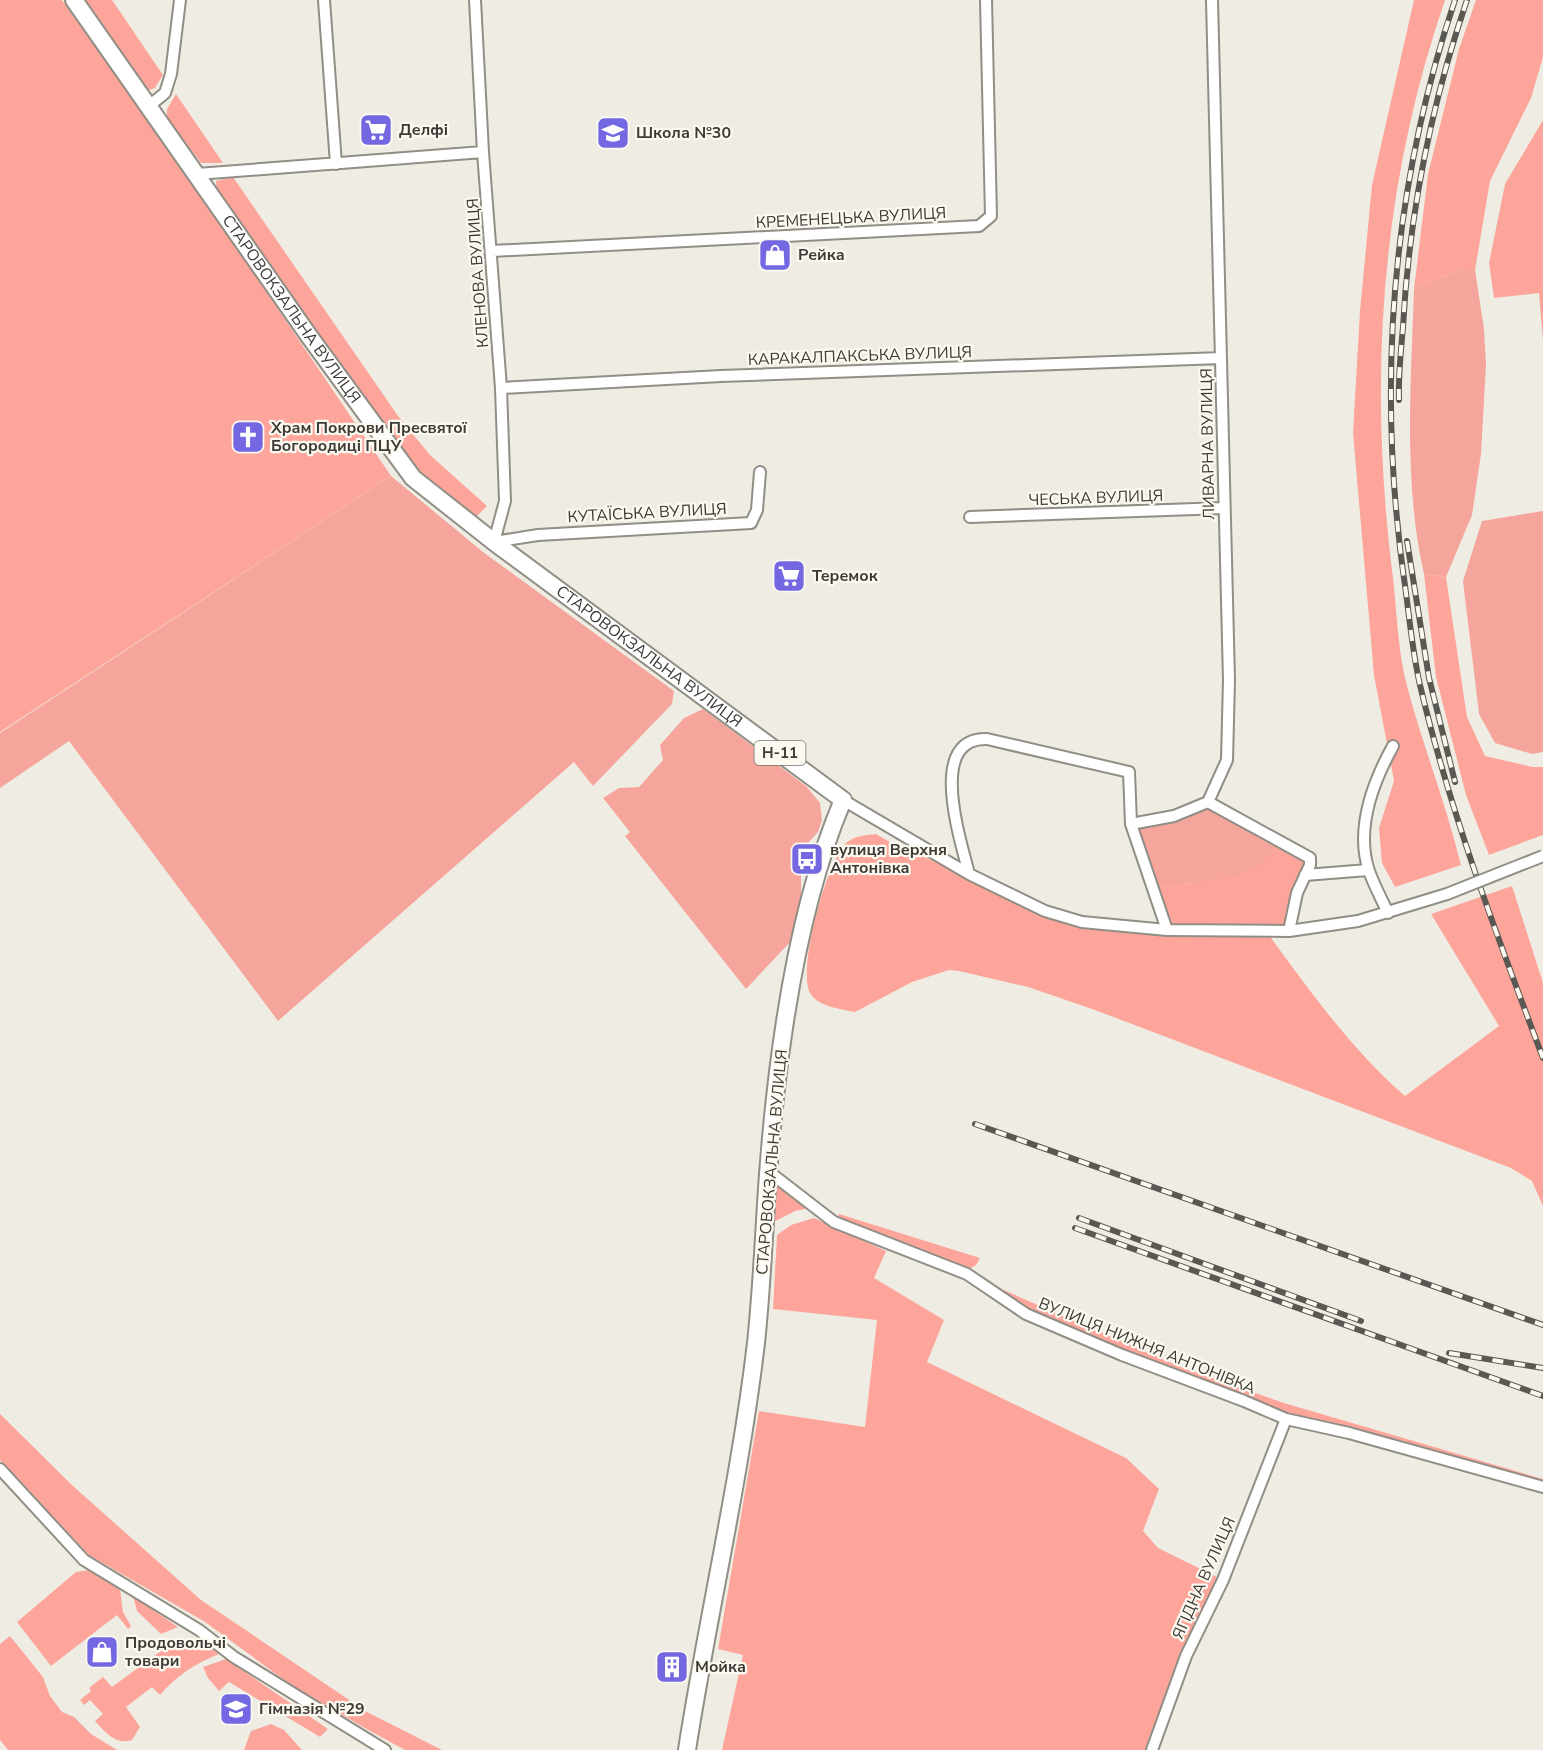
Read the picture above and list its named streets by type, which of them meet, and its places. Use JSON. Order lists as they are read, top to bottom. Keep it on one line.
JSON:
{"streets":{"main road":["СТАРОВОКЗАЛЬНА ВУЛИЦЯ","Н-11"],"street":["КРЕМЕНЕЦЬКА ВУЛИЦЯ","КЛЕНОВА ВУЛИЦЯ","КАРАКАЛПАКСЬКА ВУЛИЦЯ","ЛИВАРНА ВУЛИЦЯ","ЧЕСЬКА ВУЛИЦЯ","КУТАЇСЬКА ВУЛИЦЯ","ВУЛИЦЯ НИЖНЯ АНТОНІВКА","ЯГІДНА ВУЛИЦЯ"]},"crossings":[["КРЕМЕНЕЦЬКА ВУЛИЦЯ","КЛЕНОВА ВУЛИЦЯ"],["КЛЕНОВА ВУЛИЦЯ","СТАРОВОКЗАЛЬНА ВУЛИЦЯ"],["КЛЕНОВА ВУЛИЦЯ","КАРАКАЛПАКСЬКА ВУЛИЦЯ"],["КЛЕНОВА ВУЛИЦЯ","КУТАЇСЬКА ВУЛИЦЯ"],["СТАРОВОКЗАЛЬНА ВУЛИЦЯ","КУТАЇСЬКА ВУЛИЦЯ"],["СТАРОВОКЗАЛЬНА ВУЛИЦЯ","ВУЛИЦЯ НИЖНЯ АНТОНІВКА"],["КАРАКАЛПАКСЬКА ВУЛИЦЯ","ЛИВАРНА ВУЛИЦЯ"],["ЛИВАРНА ВУЛИЦЯ","ЧЕСЬКА ВУЛИЦЯ"],["ВУЛИЦЯ НИЖНЯ АНТОНІВКА","ЯГІДНА ВУЛИЦЯ"]],"places":{"supermarket":["Делфі","Теремок"],"school or university":["Школа №30","Гімназія №29"],"shop":["Рейка","Продовольчі товари"],"church":["Храм Покрови Пресвятої Богородиці ПЦУ"],"bus stop":["вулиця Верхня Антонівка"],"building":["Мойка"]}}
